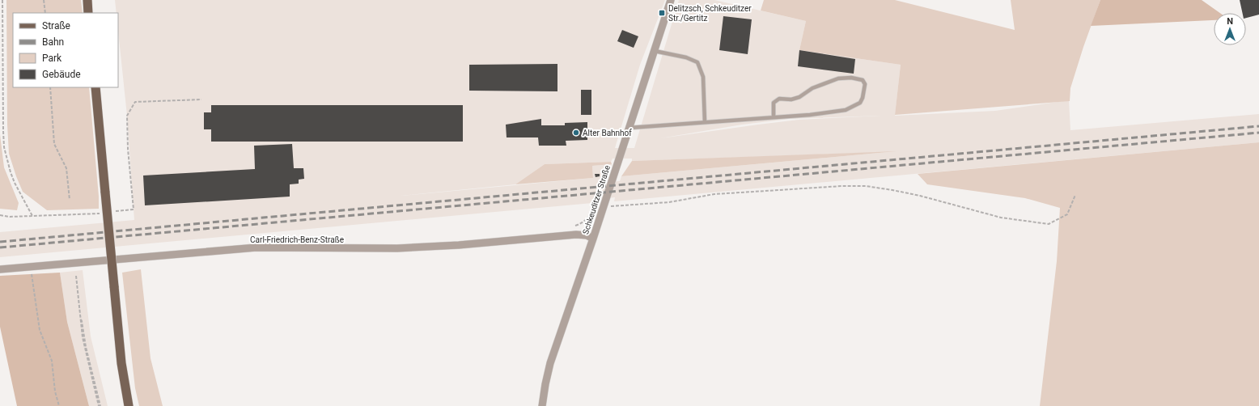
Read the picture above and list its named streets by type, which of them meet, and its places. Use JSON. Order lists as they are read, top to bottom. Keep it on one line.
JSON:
{"streets":{"street":["Schkeuditzer Straße","Carl-Friedrich-Benz-Straße"]},"crossings":[["Schkeuditzer Straße","Carl-Friedrich-Benz-Straße"]],"places":{"transit":["Delitzsch, Schkeuditzer Str./Gertitz"],"other":["Alter Bahnhof"]},"legend":["Straße","Bahn","Park","Gebäude"],"north":"top"}
